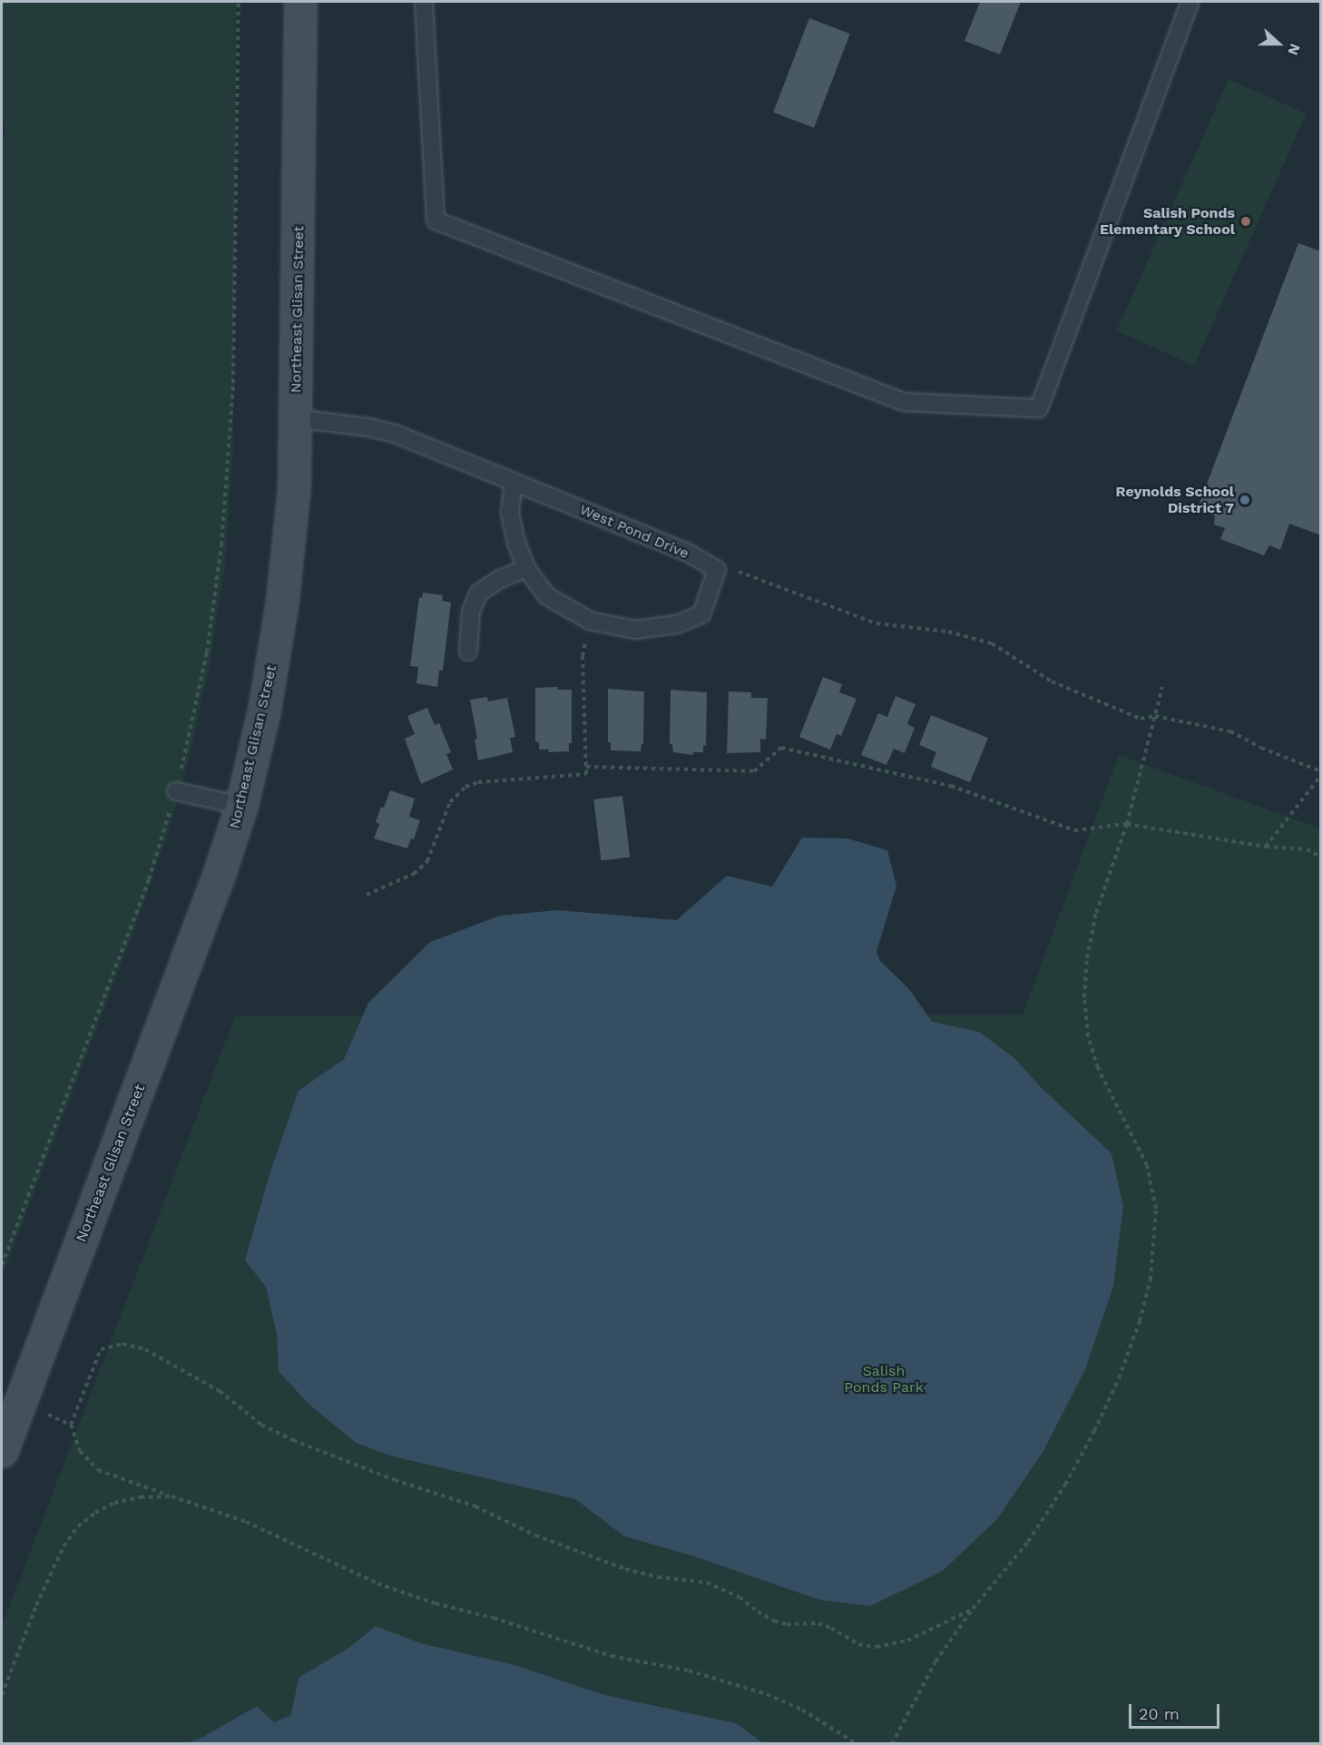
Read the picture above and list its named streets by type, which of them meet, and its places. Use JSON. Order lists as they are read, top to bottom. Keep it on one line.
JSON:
{"streets":{"main road":["Northeast Glisan Street"],"lane":["West Pond Drive"]},"crossings":[["Northeast Glisan Street","West Pond Drive"]],"parks":["Salish Ponds Park"],"places":["Salish Ponds Elementary School","Reynolds School District 7"],"scale_bar":"20 m","north":"right"}
